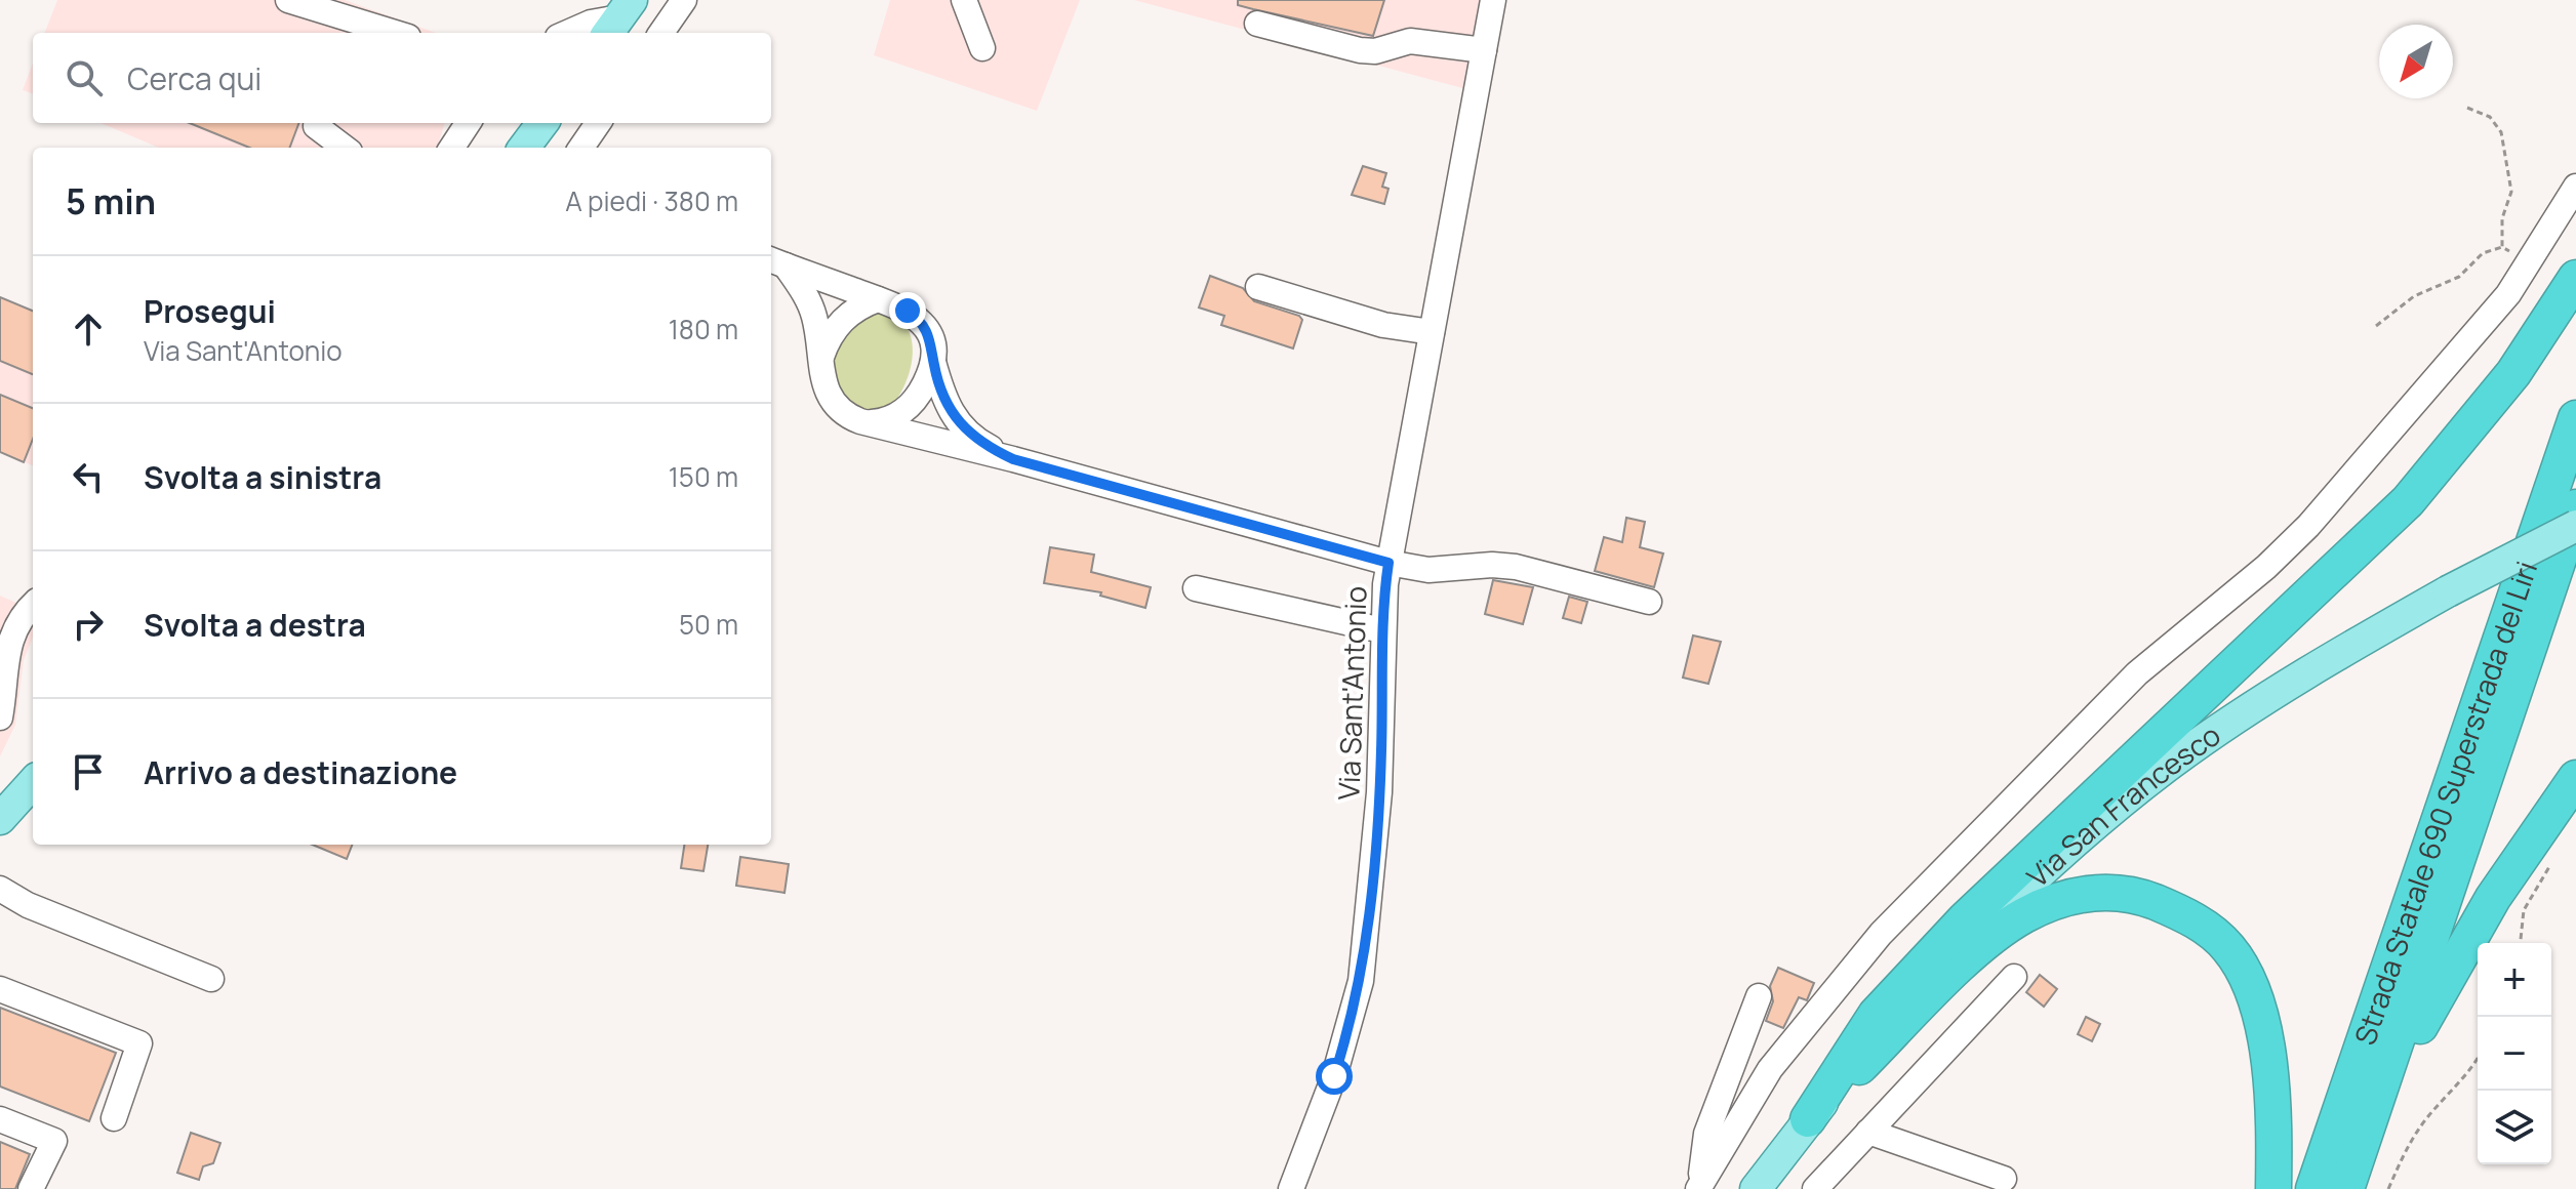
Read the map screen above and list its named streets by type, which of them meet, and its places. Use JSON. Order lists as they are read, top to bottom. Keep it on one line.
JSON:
{"streets":{"highway":["Strada Statale 690 Superstrada del Liri"],"main road":["Via San Francesco"],"street":["Via Sant'Antonio"]},"north":"bottom left","page":{"search":"Cerca qui","heading":["5 min","A piedi · 380 m"],"list":[["Prosegui","Via Sant'Antonio","180 m"],["Svolta a sinistra","150 m"],["Svolta a destra","50 m"],"Arrivo a destinazione"],"map_buttons":["+","−"]}}
